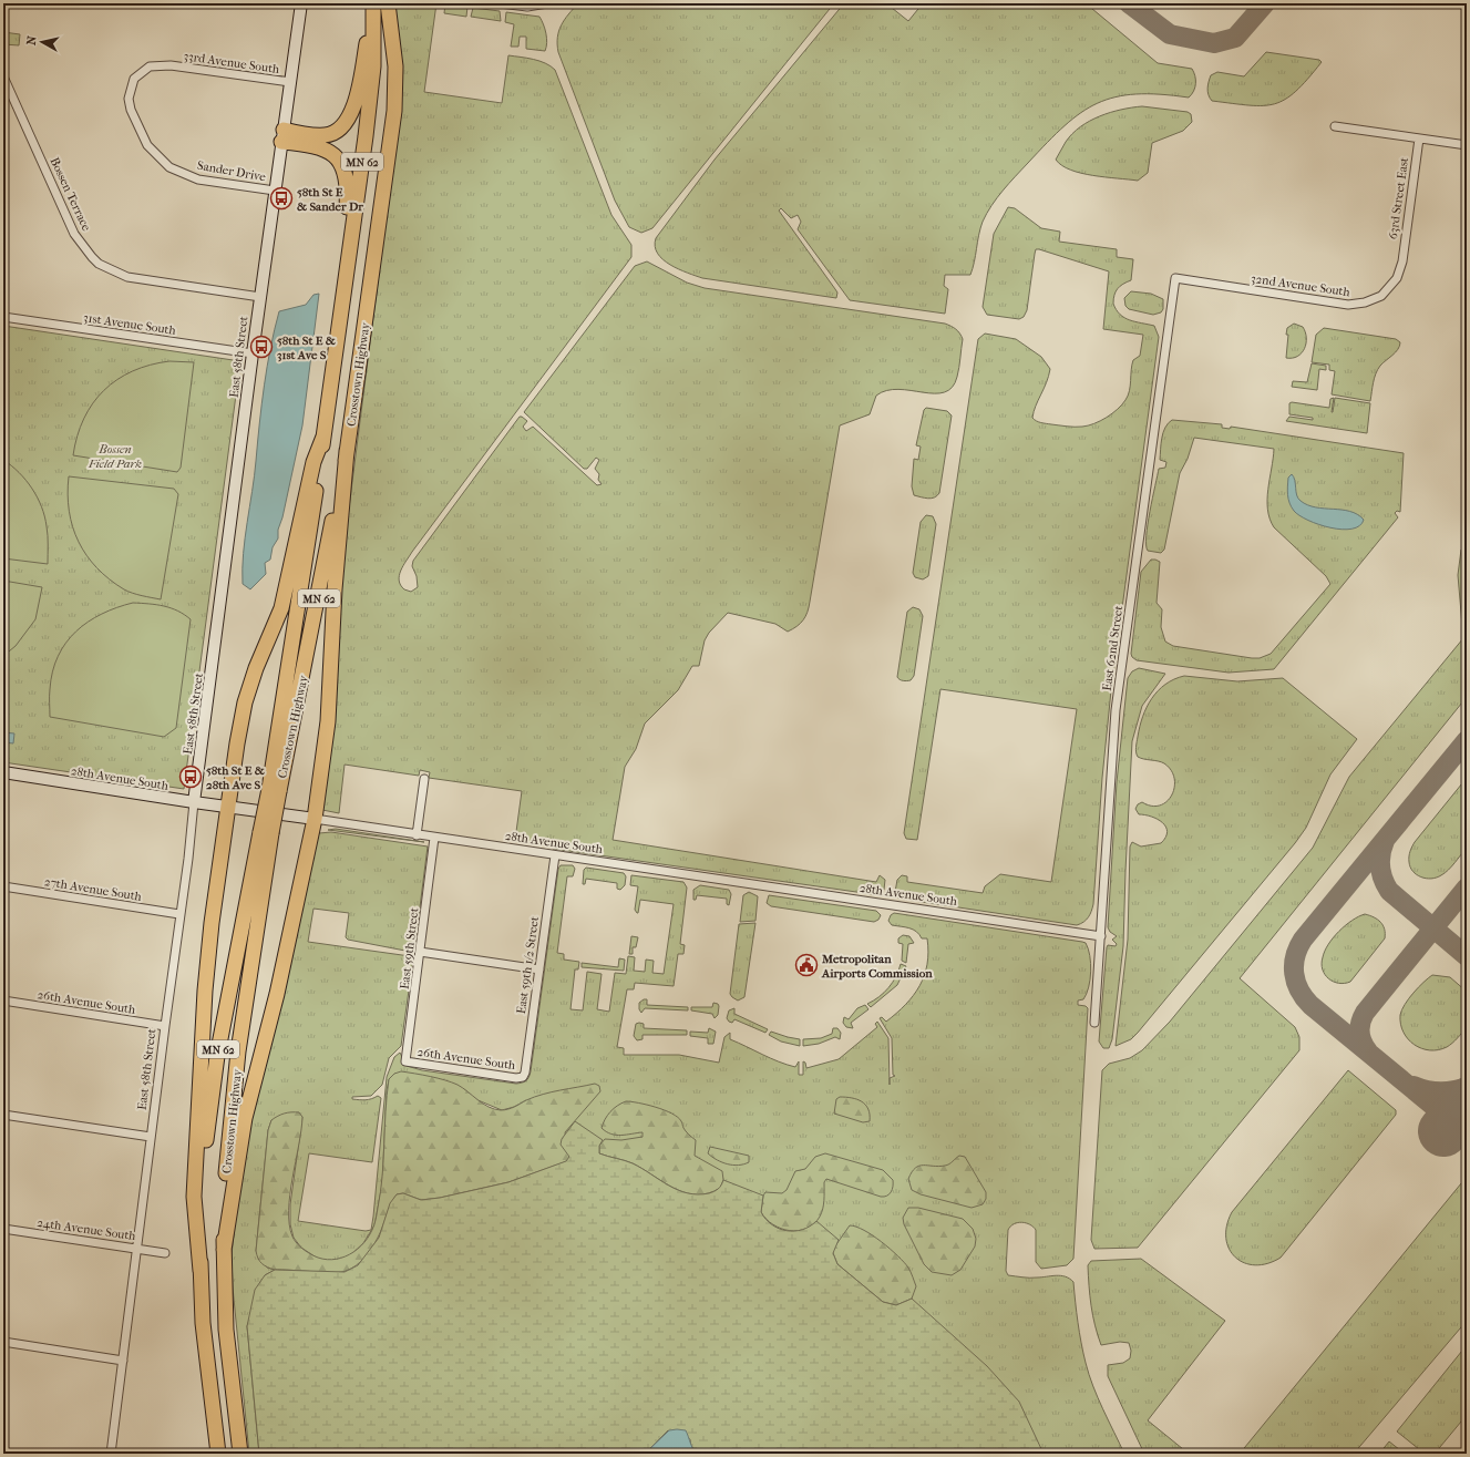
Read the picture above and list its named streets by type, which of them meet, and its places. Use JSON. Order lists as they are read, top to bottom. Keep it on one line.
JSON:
{"streets":{"highway":["MN 62","Crosstown Highway"],"street":["33rd Avenue South","Sander Drive","Bossen Terrace","63rd Street East","32nd Avenue South","31st Avenue South","East 58th Street","East 62nd Street","28th Avenue South","27th Avenue South","East 59th Street","East 59th 1/2 Street","26th Avenue South","24th Avenue South"]},"crossings":[["33rd Avenue South","Sander Drive"],["33rd Avenue South","East 58th Street"],["Sander Drive","East 58th Street"],["Bossen Terrace","East 58th Street"],["63rd Street East","32nd Avenue South"],["32nd Avenue South","East 62nd Street"],["31st Avenue South","East 58th Street"],["East 58th Street","28th Avenue South"],["East 58th Street","27th Avenue South"],["East 58th Street","26th Avenue South"],["East 58th Street","24th Avenue South"],["East 62nd Street","28th Avenue South"],["28th Avenue South","East 59th Street"],["28th Avenue South","East 59th 1/2 Street"],["East 59th Street","26th Avenue South"],["East 59th 1/2 Street","26th Avenue South"]],"parks":["Bossen Field Park"],"places":{"bus stop":["58th St E & Sander Dr","58th St E & 31st Ave S","58th St E & 28th Ave S"],"public building":["Metropolitan Airports Commission"]},"north":"left"}
